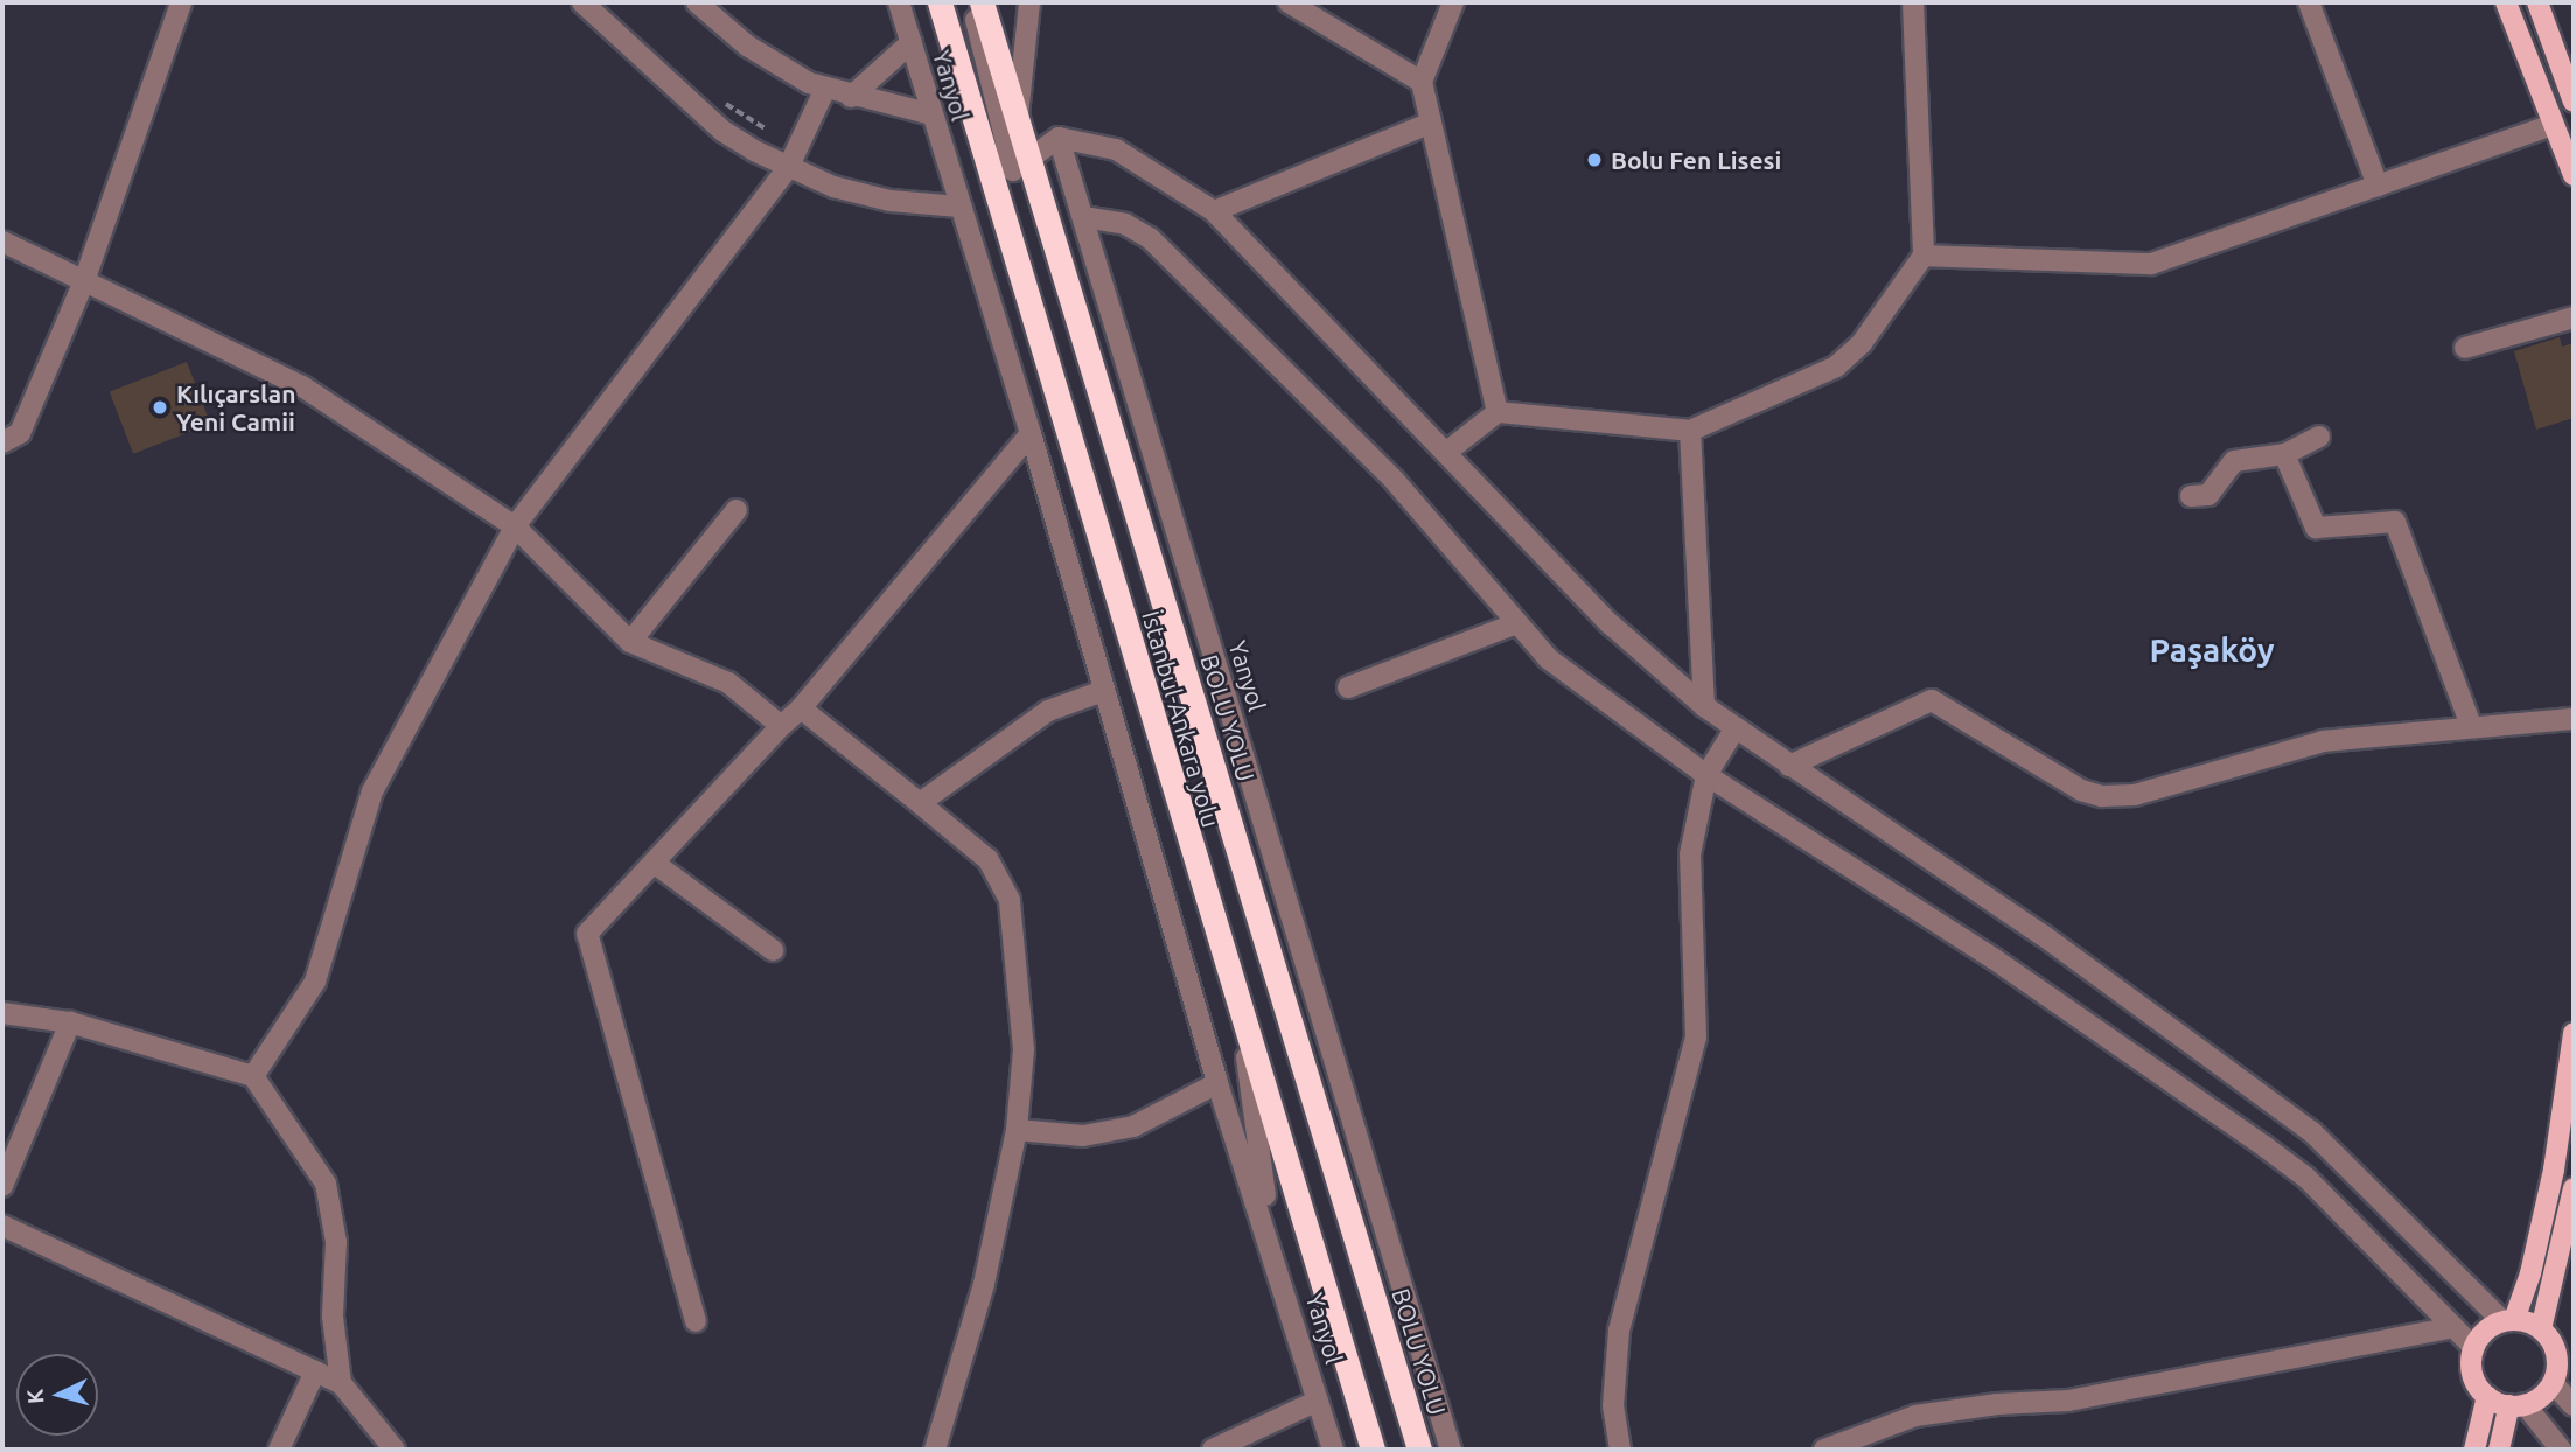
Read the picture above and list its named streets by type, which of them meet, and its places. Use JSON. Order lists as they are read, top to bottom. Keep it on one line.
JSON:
{"streets":{"highway":["BOLU YOLU","İstanbul-Ankara yolu"],"street":["Yanyol"]},"districts":["Paşaköy"],"places":["Bolu Fen Lisesi","Kılıçarslan Yeni Camii"],"north":"left"}
